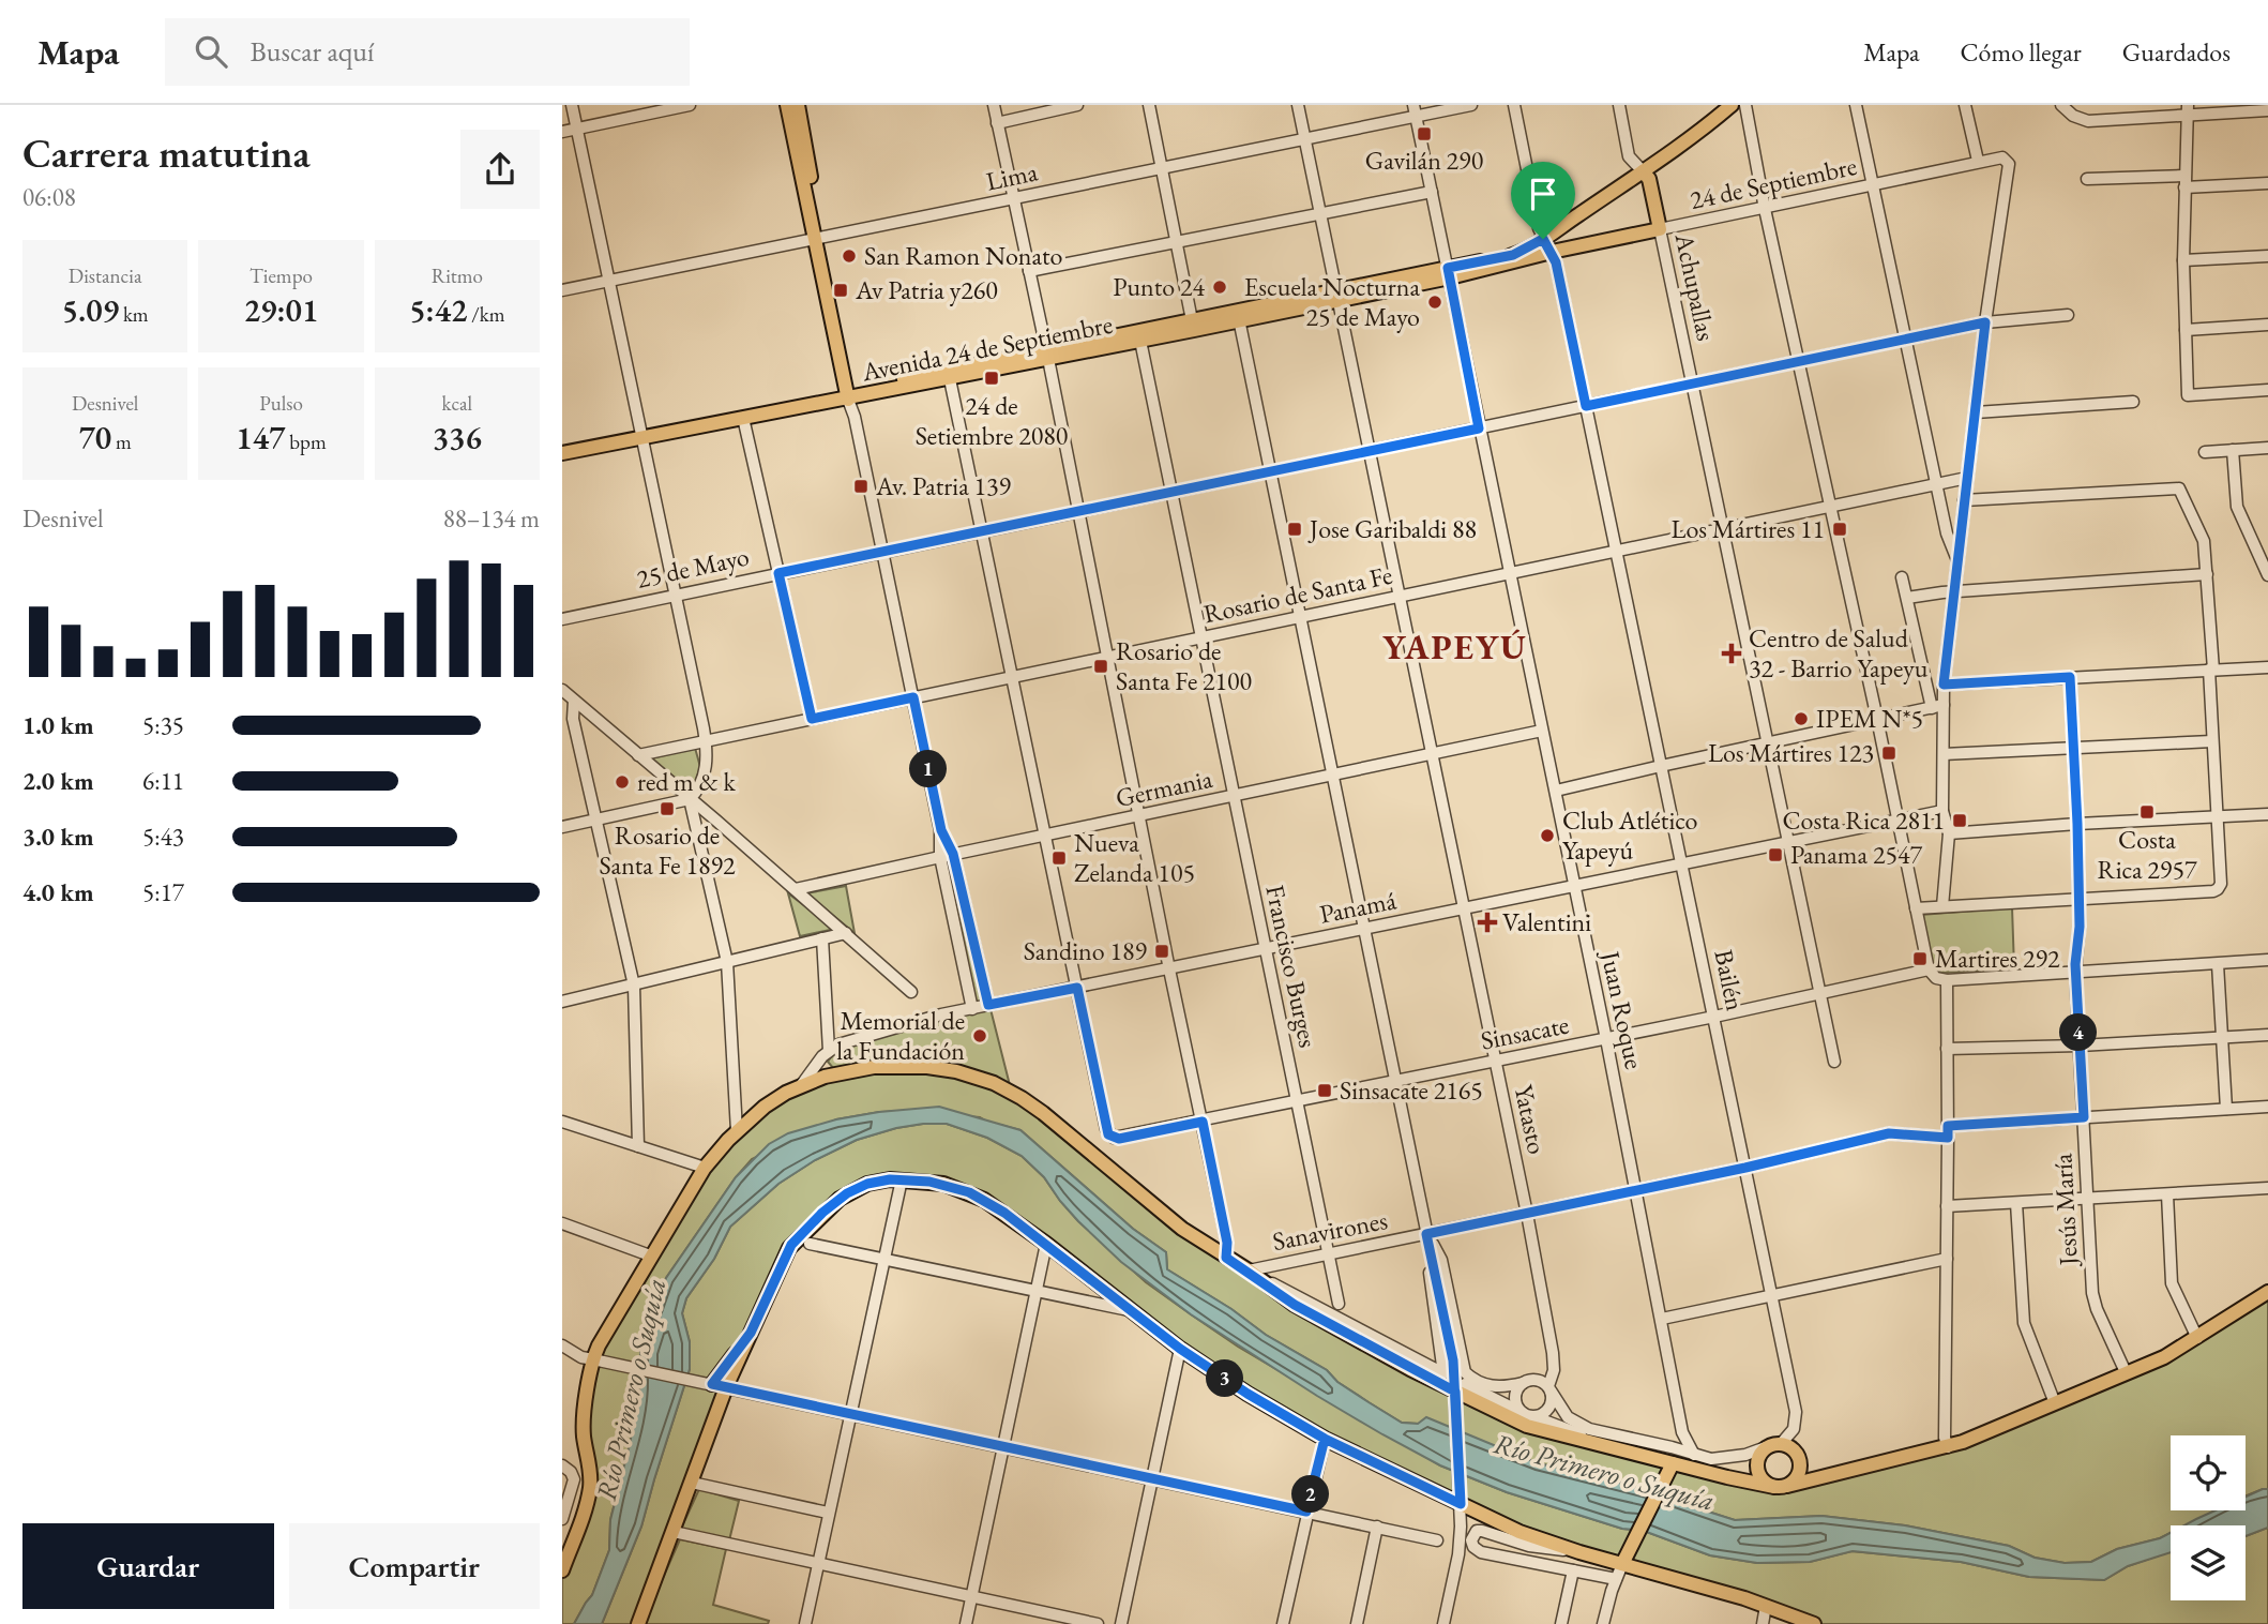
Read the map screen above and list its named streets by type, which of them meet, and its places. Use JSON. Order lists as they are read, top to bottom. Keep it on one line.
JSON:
{"streets":{"main road":["24 de Septiembre","Achupallas","Avenida 24 de Septiembre"],"street":["Lima","25 de Mayo","Rosario de Santa Fe","Germania","Panamá","Francisco Burges","Bailén","Juan Roque","Sinsacate","Yatasto","Jesús María","Sanavirones"]},"crossings":[["Lima","Juan Roque"],["Lima","Yatasto"],["24 de Septiembre","Achupallas"],["24 de Septiembre","Avenida 24 de Septiembre"],["24 de Septiembre","25 de Mayo"],["24 de Septiembre","Bailén"],["Achupallas","Avenida 24 de Septiembre"],["Achupallas","25 de Mayo"],["Achupallas","Rosario de Santa Fe"],["Achupallas","Panamá"],["Achupallas","Sinsacate"],["Avenida 24 de Septiembre","Francisco Burges"],["Avenida 24 de Septiembre","Bailén"],["Avenida 24 de Septiembre","Juan Roque"],["Avenida 24 de Septiembre","Yatasto"],["25 de Mayo","Francisco Burges"],["25 de Mayo","Bailén"],["25 de Mayo","Juan Roque"],["25 de Mayo","Yatasto"],["Rosario de Santa Fe","Francisco Burges"],["Rosario de Santa Fe","Bailén"],["Rosario de Santa Fe","Juan Roque"],["Rosario de Santa Fe","Yatasto"],["Germania","Francisco Burges"],["Germania","Juan Roque"],["Germania","Yatasto"],["Panamá","Francisco Burges"],["Panamá","Bailén"],["Panamá","Juan Roque"],["Panamá","Sinsacate"],["Panamá","Yatasto"],["Francisco Burges","Sinsacate"],["Francisco Burges","Sanavirones"],["Bailén","Sinsacate"],["Bailén","Sanavirones"],["Juan Roque","Sinsacate"],["Juan Roque","Sanavirones"],["Sinsacate","Yatasto"],["Yatasto","Sanavirones"],["Jesús María","Sanavirones"]],"districts":["YAPEYÚ"],"water":["Río Primero o Suquía"],"places":{"transit":["Gavilán 290","Av Patria y260","24 de Setiembre 2080","Av. Patria 139","Jose Garibaldi 88","Los Mártires 11","Rosario de Santa Fe 2100","Los Mártires 123","Rosario de Santa Fe 1892","Costa Rica 2957","Costa Rica 2811","Panama 2547","Nueva Zelanda 105","Sandino 189","Martires 292","Sinsacate 2165"],"other":["San Ramon Nonato","Punto 24","Escuela Nocturna 25 de Mayo","IPEM N*5","red m & k","Club Atlético Yapeyú","Memorial de la Fundación"],"health":["Centro de Salud 32 - Barrio Yapeyu","Valentini"]},"page":{"header":"Mapa","search":"Buscar aquí","nav":["Mapa","Cómo llegar","Guardados"],"heading":["Carrera matutina","06:08"],"stats":[["Distancia","5.09 km"],["Tiempo","29:01"],["Ritmo","5:42 /km"],["Desnivel","70 m"],["Pulso","147 bpm"],["kcal","336"]],"chart":["Desnivel","88–134 m"],"list":[{"name":"1.0 km","note":"5:35"},{"name":"2.0 km","note":"6:11"},{"name":"3.0 km","note":"5:43"},{"name":"4.0 km","note":"5:17"}],"pins":["1","4","3","2"],"buttons":["Guardar","Compartir"]}}
